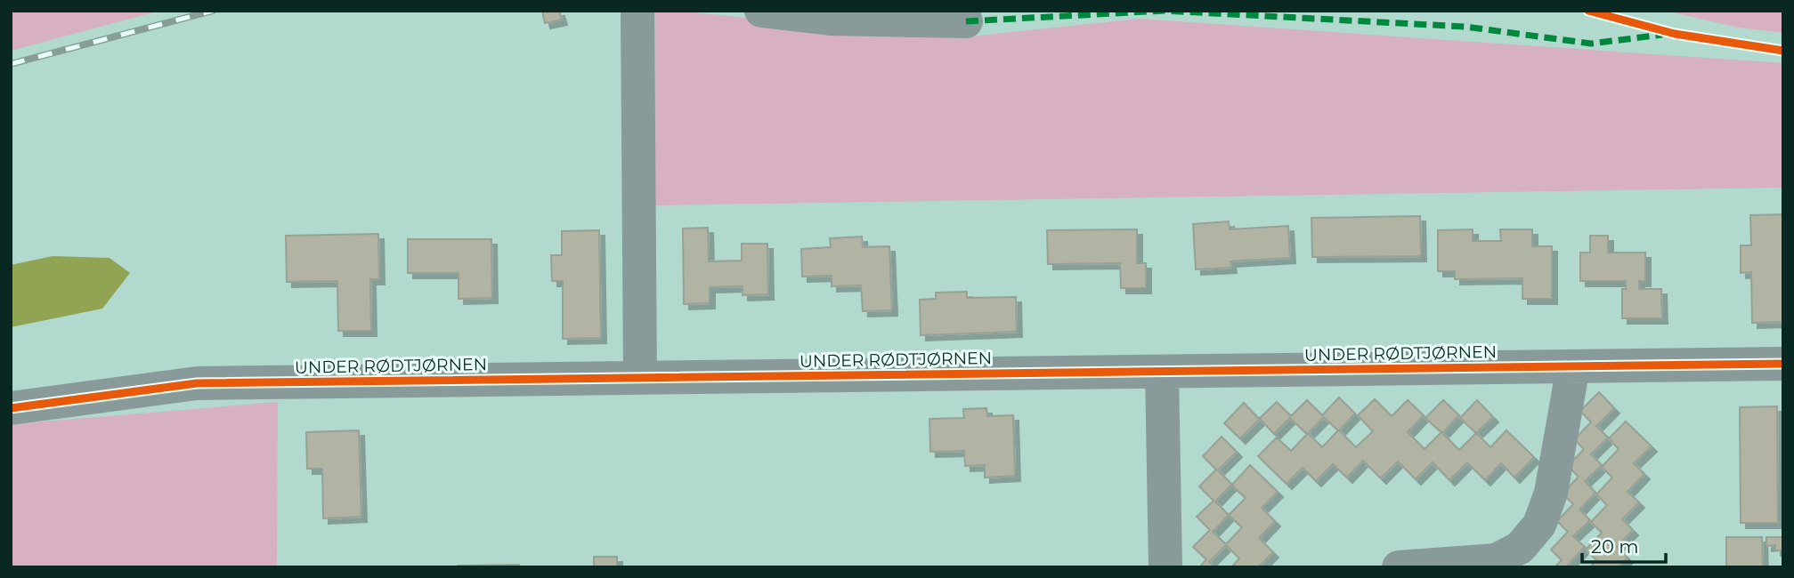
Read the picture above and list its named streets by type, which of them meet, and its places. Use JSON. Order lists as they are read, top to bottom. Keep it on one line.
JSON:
{"streets":{"street":["UNDER RØDTJØRNEN"]},"scale_bar":"20 m"}
